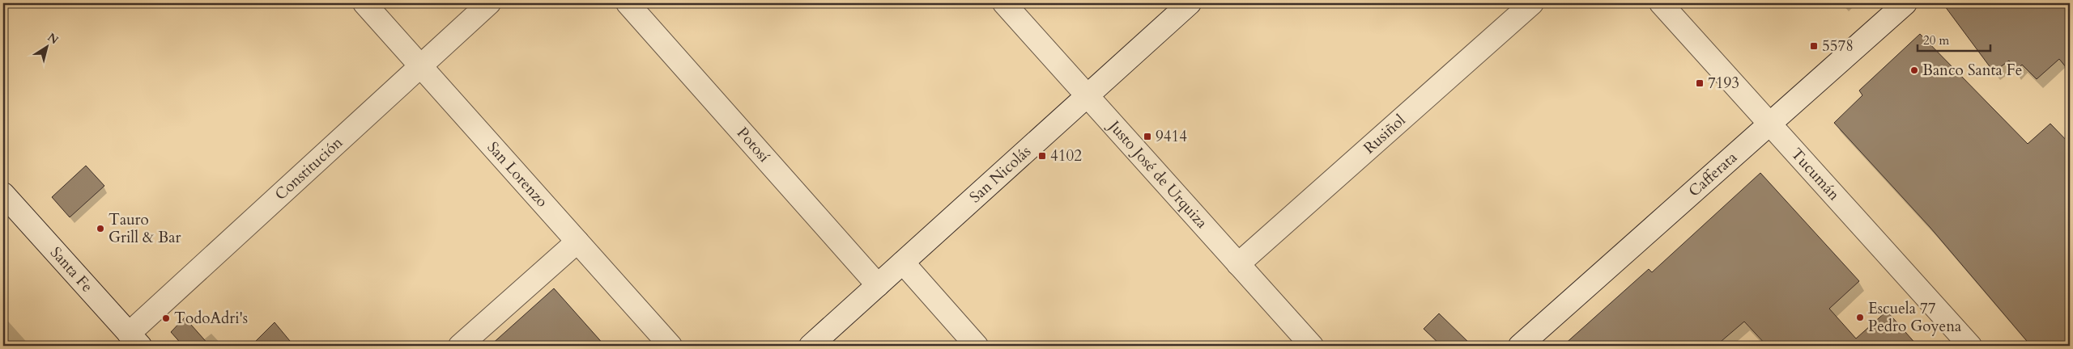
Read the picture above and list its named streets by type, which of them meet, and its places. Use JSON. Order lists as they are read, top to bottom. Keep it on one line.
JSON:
{"streets":{"street":["Rusiñol","Potosí","Constitución","San Nicolás","San Lorenzo","Justo José de Urquiza","Cafferata","Tucumán","Santa Fe"]},"crossings":[["Rusiñol","Justo José de Urquiza"],["Potosí","San Nicolás"],["Constitución","San Lorenzo"],["Constitución","Santa Fe"],["San Nicolás","Justo José de Urquiza"],["Cafferata","Tucumán"]],"places":{"transit":["5578","7193","9414","4102"],"other":["Banco Santa Fe","Tauro Grill & Bar","Escuela 77 Pedro Goyena","TodoAdri's"]},"scale_bar":"20 m","north":"top right"}
